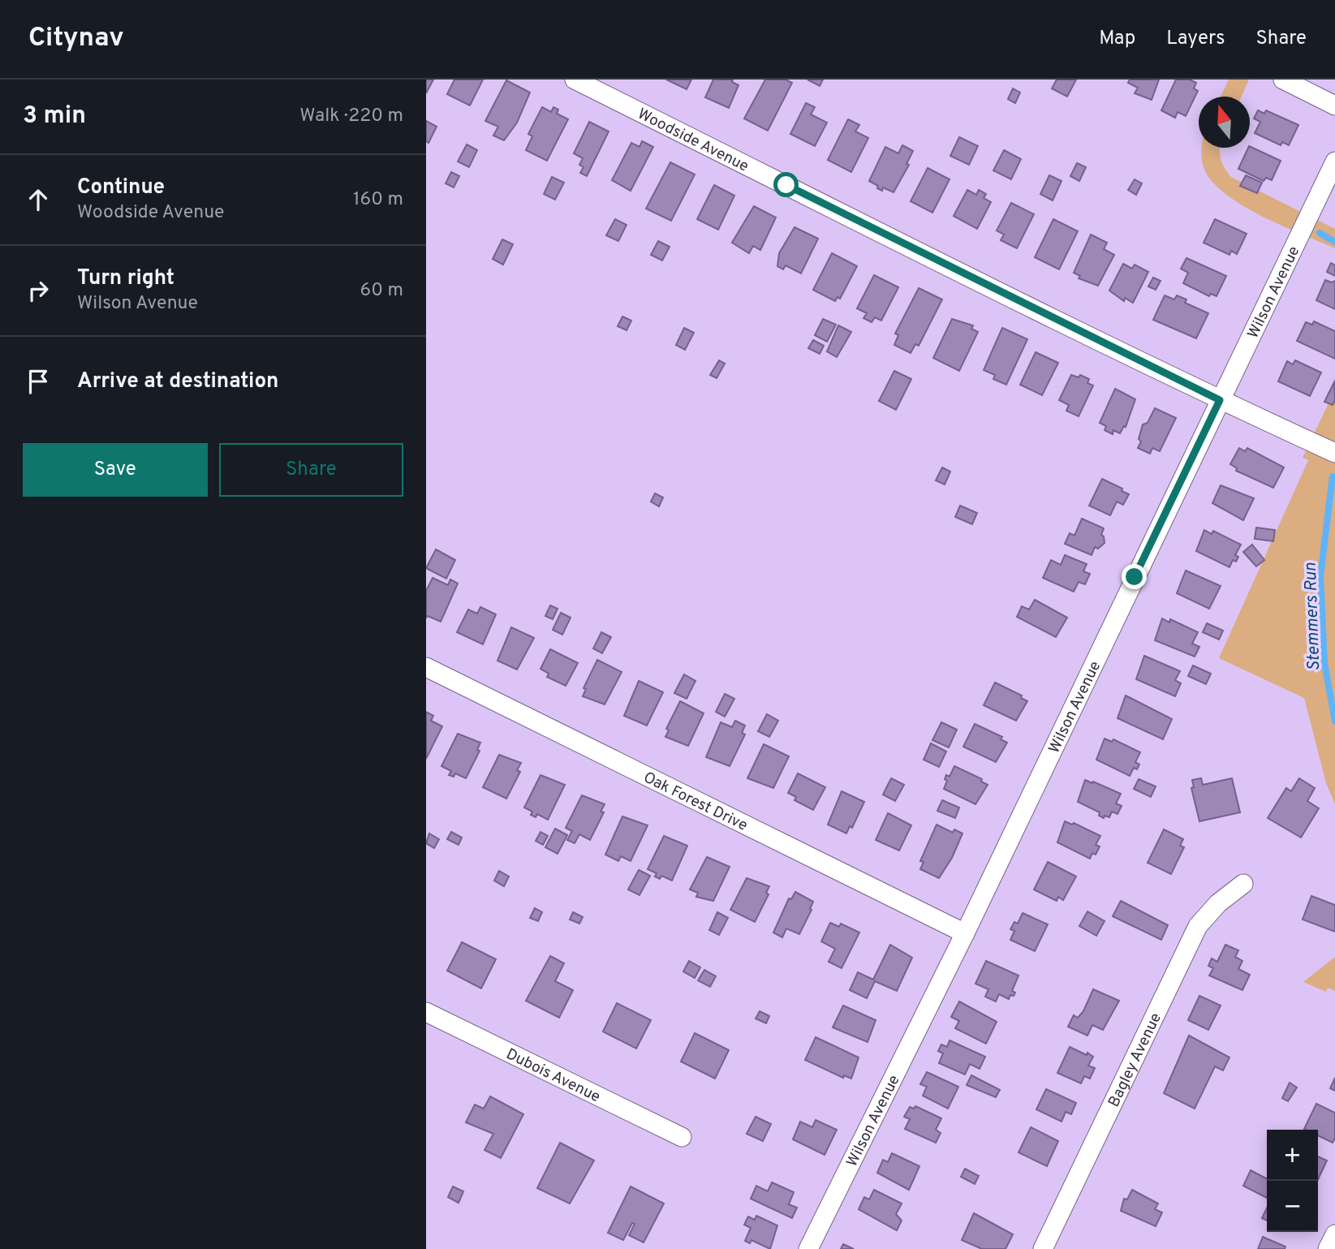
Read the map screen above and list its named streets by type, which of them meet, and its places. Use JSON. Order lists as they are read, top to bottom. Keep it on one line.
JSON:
{"streets":{"street":["Woodside Avenue","Wilson Avenue","Oak Forest Drive","Bagley Avenue","Dubois Avenue"]},"crossings":[["Woodside Avenue","Wilson Avenue"],["Wilson Avenue","Oak Forest Drive"]],"water":["Stemmers Run"],"north":"top","page":{"header":"Citynav","nav":["Map","Layers","Share"],"heading":["3 min","Walk · 220 m"],"list":[["Continue","Woodside Avenue","160 m"],["Turn right","Wilson Avenue","60 m"],"Arrive at destination"],"buttons":["Save","Share"],"map_buttons":["+","−"]}}
